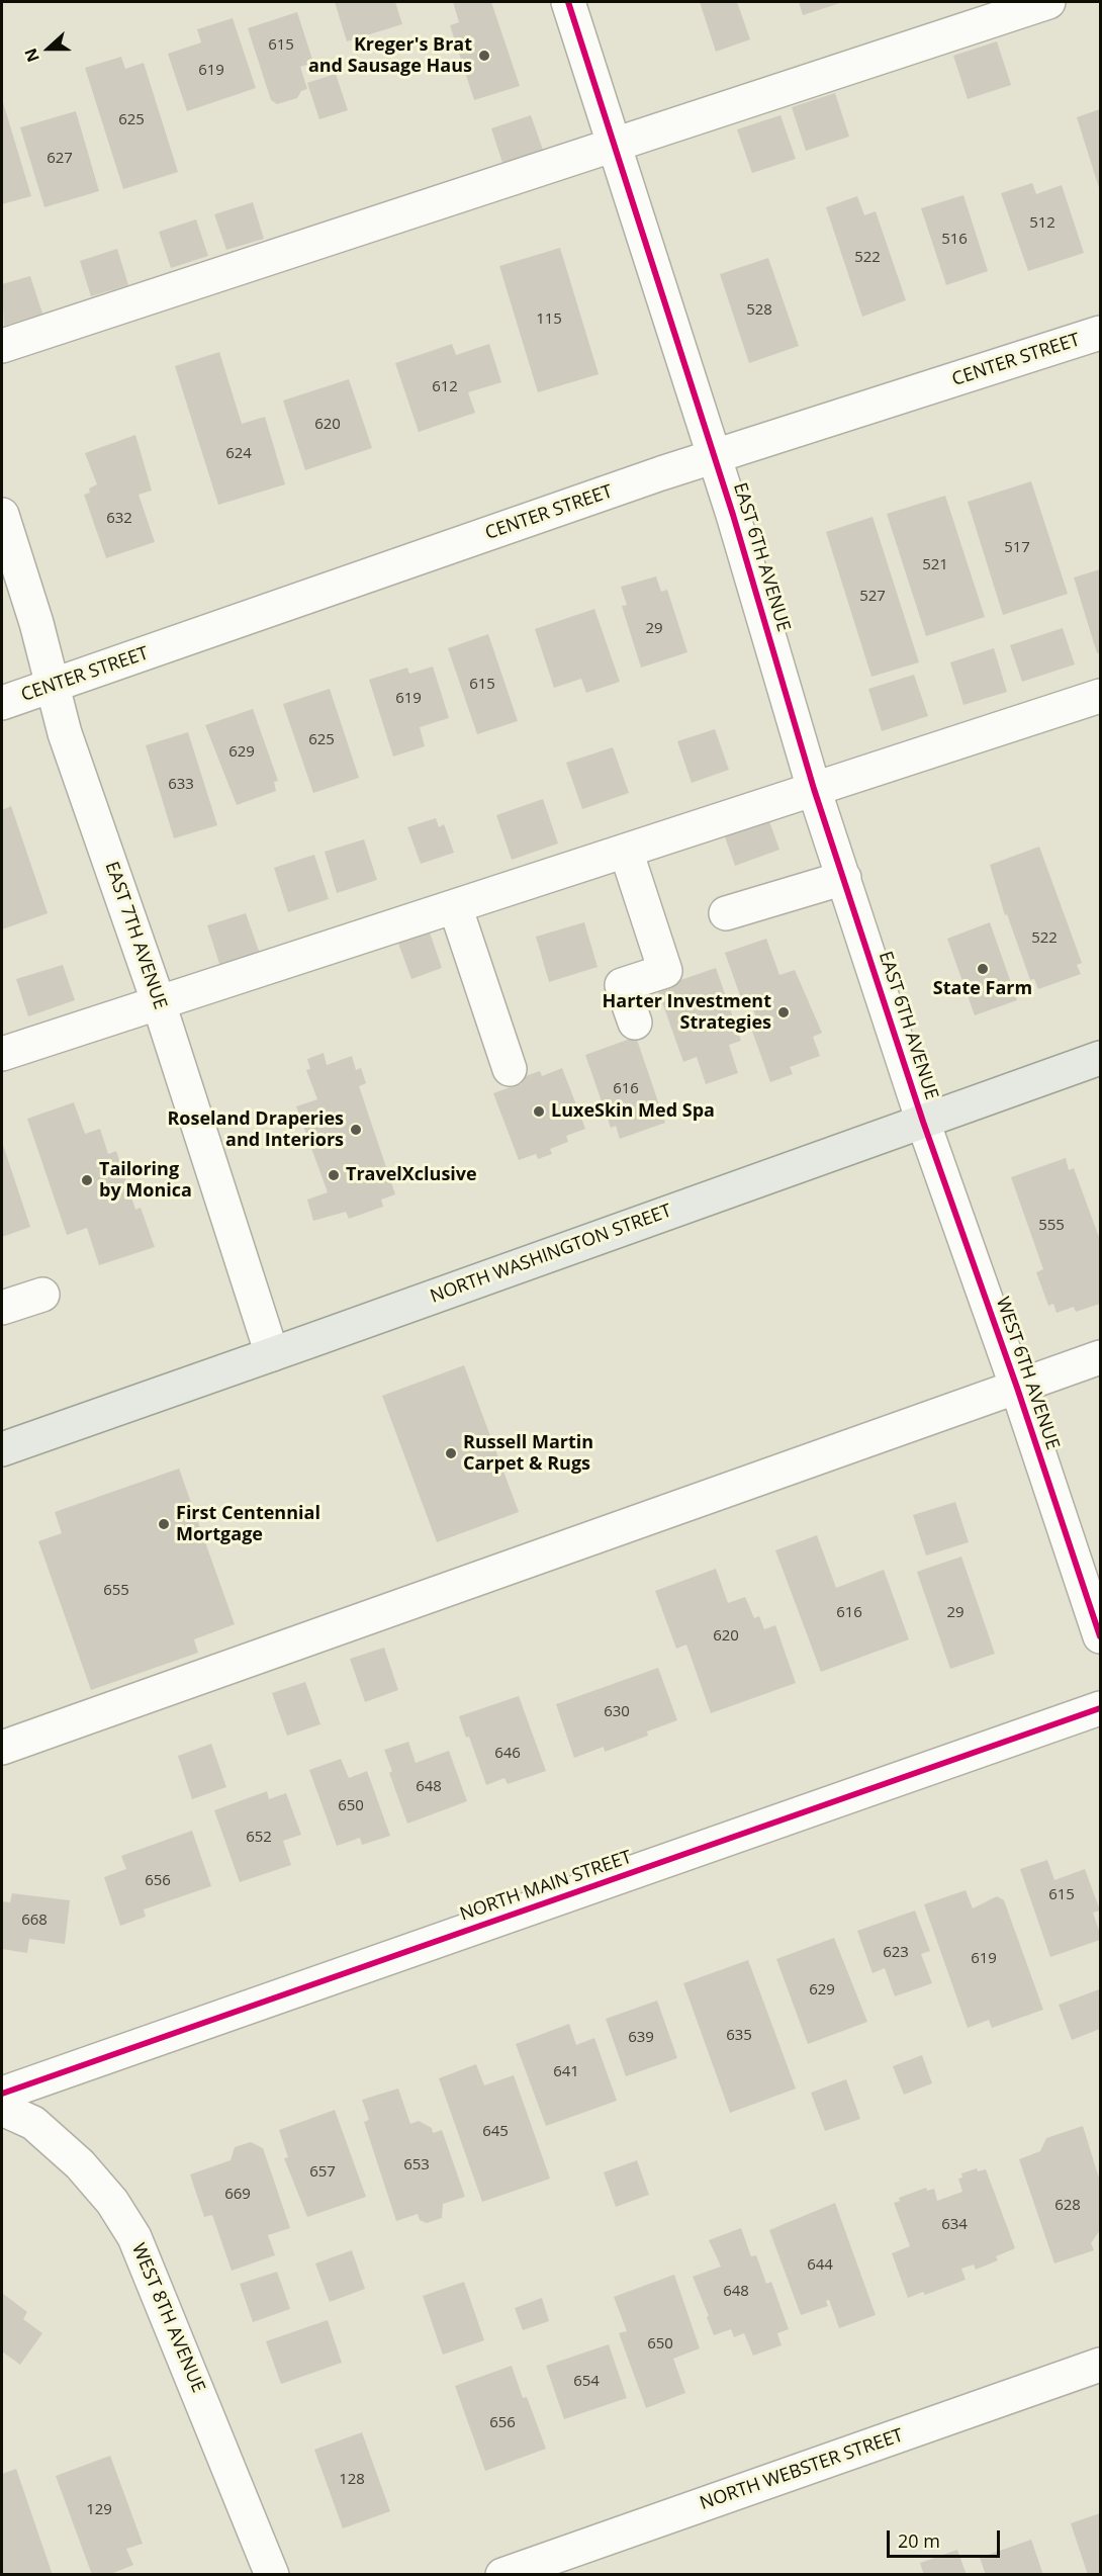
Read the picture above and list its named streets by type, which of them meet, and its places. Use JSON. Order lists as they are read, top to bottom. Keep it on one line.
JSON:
{"streets":{"main road":["NORTH WASHINGTON STREET"],"street":["CENTER STREET","EAST 6TH AVENUE","EAST 7TH AVENUE","WEST 6TH AVENUE","NORTH MAIN STREET","WEST 8TH AVENUE","NORTH WEBSTER STREET"]},"crossings":[["CENTER STREET","EAST 6TH AVENUE"],["CENTER STREET","EAST 7TH AVENUE"],["EAST 6TH AVENUE","NORTH WASHINGTON STREET"],["EAST 6TH AVENUE","WEST 6TH AVENUE"],["EAST 7TH AVENUE","NORTH WASHINGTON STREET"],["NORTH WASHINGTON STREET","WEST 6TH AVENUE"]],"places":["Kreger's Brat and Sausage Haus","State Farm","Harter Investment Strategies","LuxeSkin Med Spa","Roseland Draperies and Interiors","TravelXclusive","Tailoring by Monica","Russell Martin Carpet & Rugs","First Centennial Mortgage"],"house_numbers":["615","619","625","627","512","516","522","528","115","612","620","624","632","517","521","527","29","615","619","625","629","633","522","616","555","655","616","29","620","630","646","648","650","652","656","615","668","623","619","629","635","639","641","645","653","657","669","628","634","644","648","650","654","656","128","129"],"scale_bar":"20 m","north":"left"}
